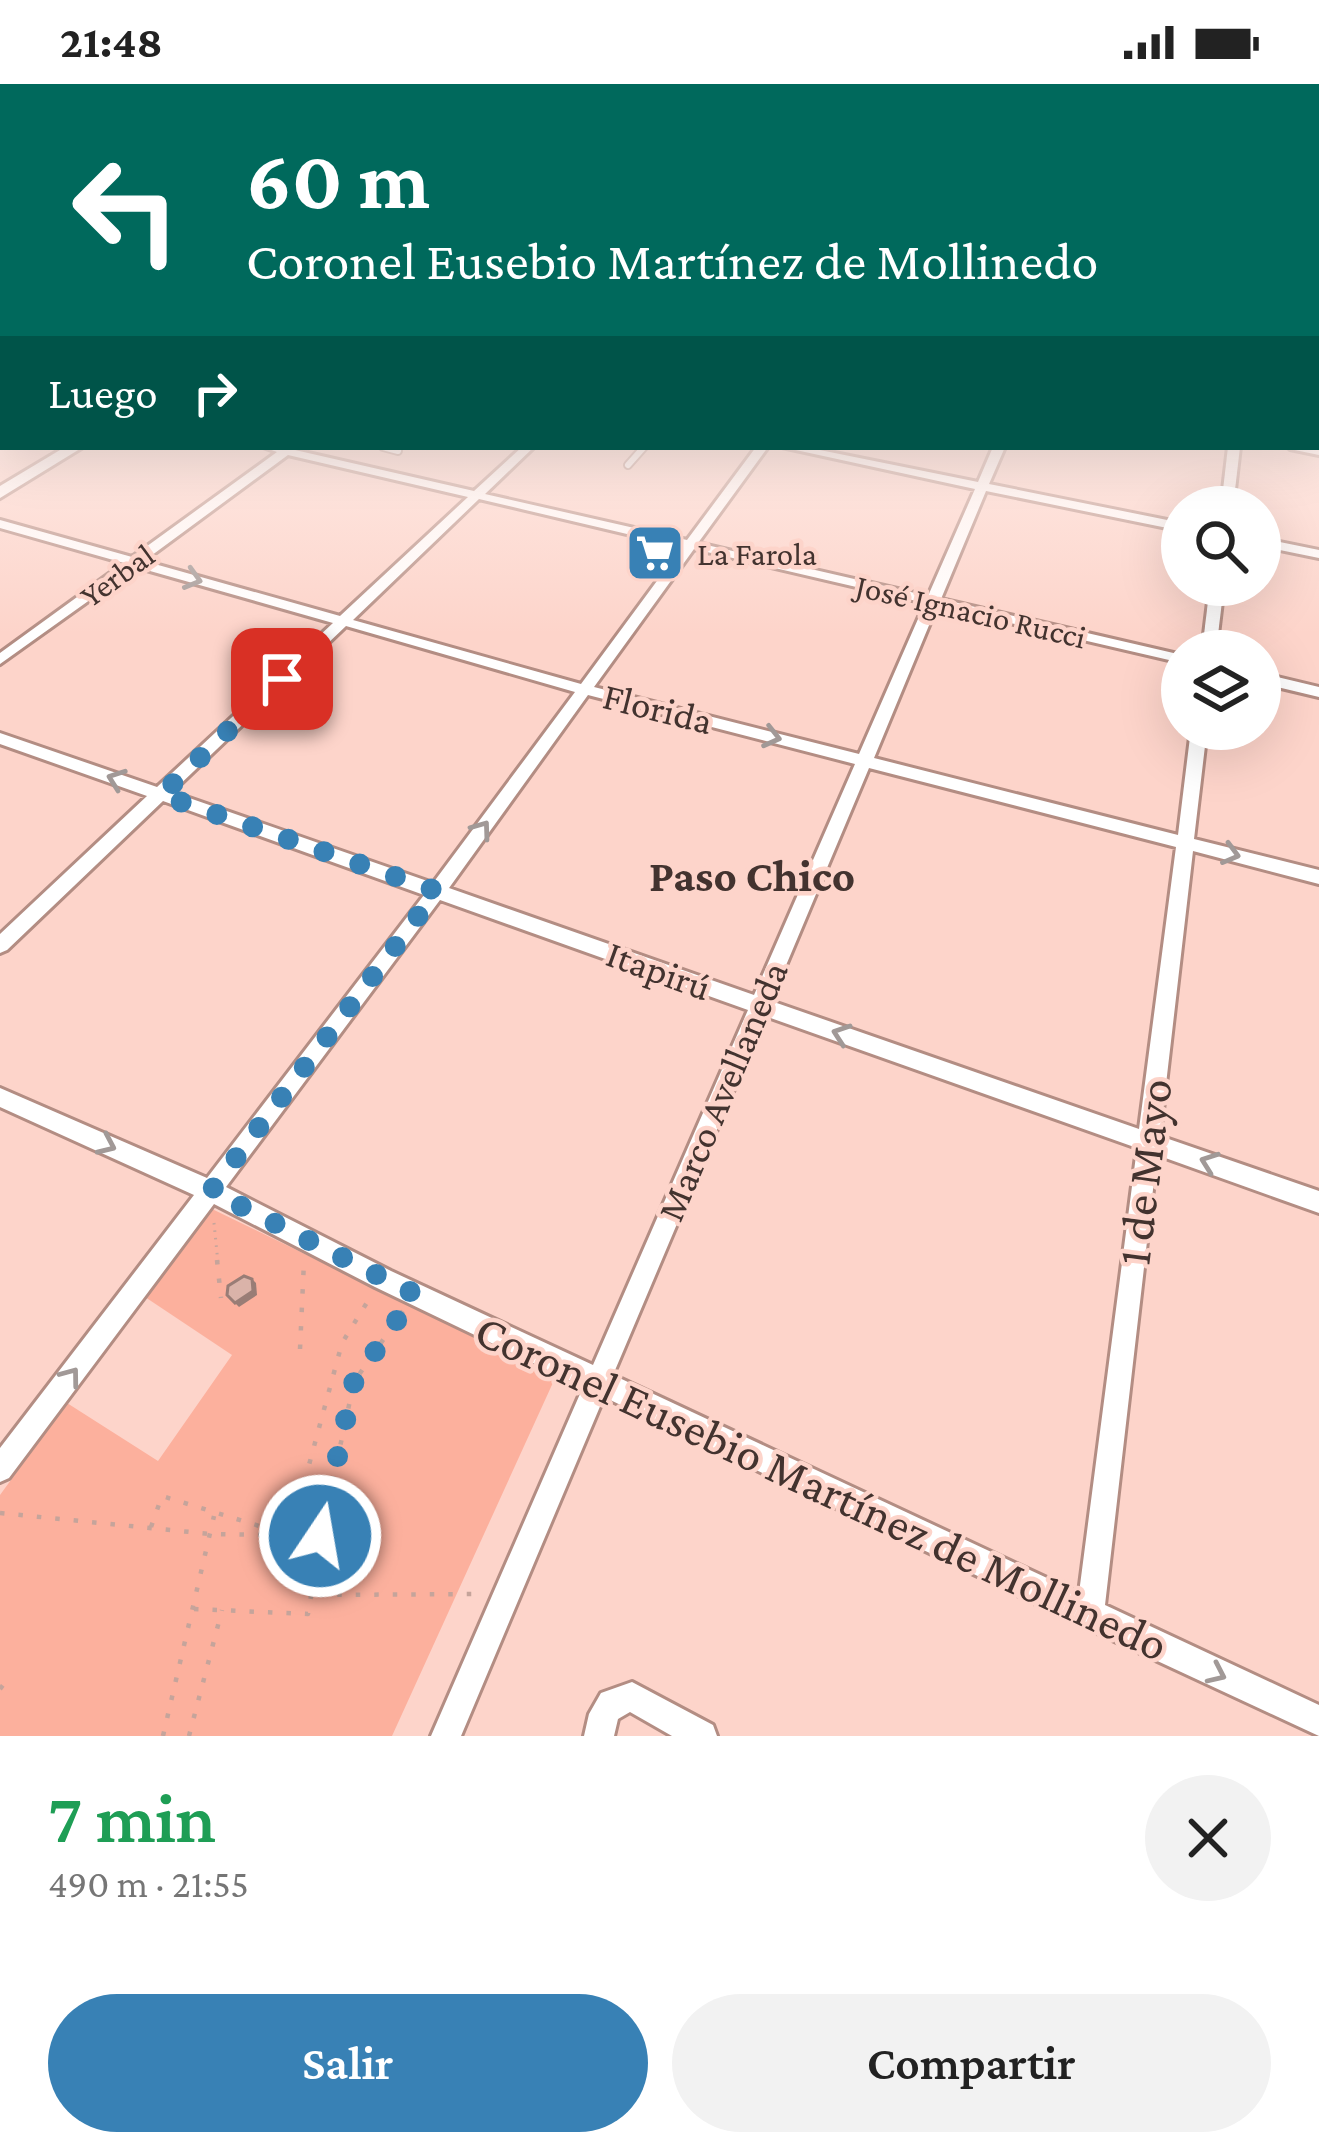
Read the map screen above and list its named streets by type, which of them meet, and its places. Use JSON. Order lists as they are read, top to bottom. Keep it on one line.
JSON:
{"streets":{"street":["Yerbal","José Ignacio Rucci","Florida","Itapirú","Marco Avellaneda","1 de Mayo","Coronel Eusebio Martínez de Mollinedo"]},"crossings":[["Yerbal","Florida"],["José Ignacio Rucci","Marco Avellaneda"],["Florida","Marco Avellaneda"],["Florida","1 de Mayo"],["Itapirú","Marco Avellaneda"],["Itapirú","1 de Mayo"],["Marco Avellaneda","Coronel Eusebio Martínez de Mollinedo"],["1 de Mayo","Coronel Eusebio Martínez de Mollinedo"]],"one_way":["Florida","Itapirú"],"districts":["Paso Chico"],"places":{"supermarket":["La Farola"]},"page":{"status":"21:48","turn":["60 m","Coronel Eusebio Martínez de Mollinedo"],"then":"Luego","heading":["7 min","490 m · 21:55"],"buttons":["Salir","Compartir"]}}
